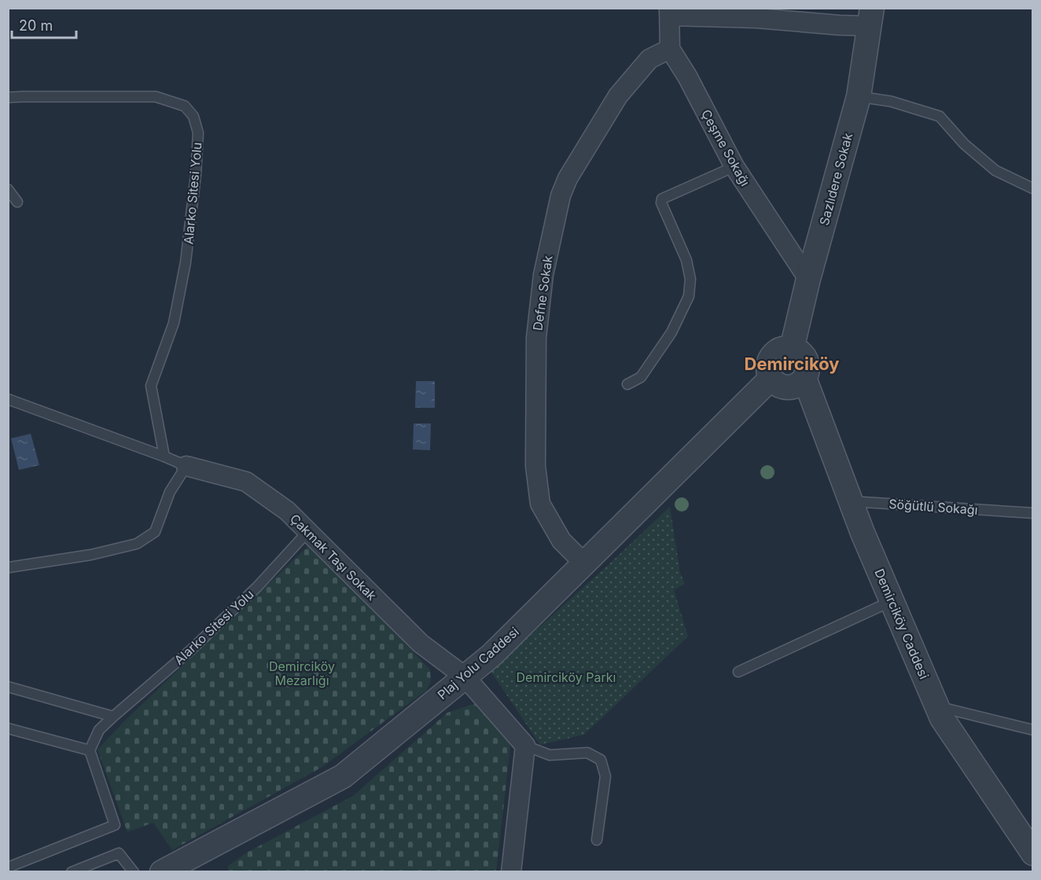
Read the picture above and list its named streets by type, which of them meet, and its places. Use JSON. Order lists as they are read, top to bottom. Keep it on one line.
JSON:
{"streets":{"street":["Çeşme Sokağı","Sazlıdere Sokak","Defne Sokak","Çakmak Taşı Sokak","Demirciköy Caddesi","Plaj Yolu Caddesi"],"lane":["Alarko Sitesi Yolu","Söğütlü Sokağı"]},"crossings":[["Çeşme Sokağı","Sazlıdere Sokak"],["Çeşme Sokağı","Defne Sokak"],["Sazlıdere Sokak","Demirciköy Caddesi"],["Sazlıdere Sokak","Plaj Yolu Caddesi"],["Alarko Sitesi Yolu","Çakmak Taşı Sokak"],["Defne Sokak","Plaj Yolu Caddesi"],["Söğütlü Sokağı","Demirciköy Caddesi"],["Çakmak Taşı Sokak","Plaj Yolu Caddesi"],["Demirciköy Caddesi","Plaj Yolu Caddesi"]],"districts":["Demirciköy"],"parks":["Demirciköy Mezarlığı","Demirciköy Parkı"],"scale_bar":"20 m"}
